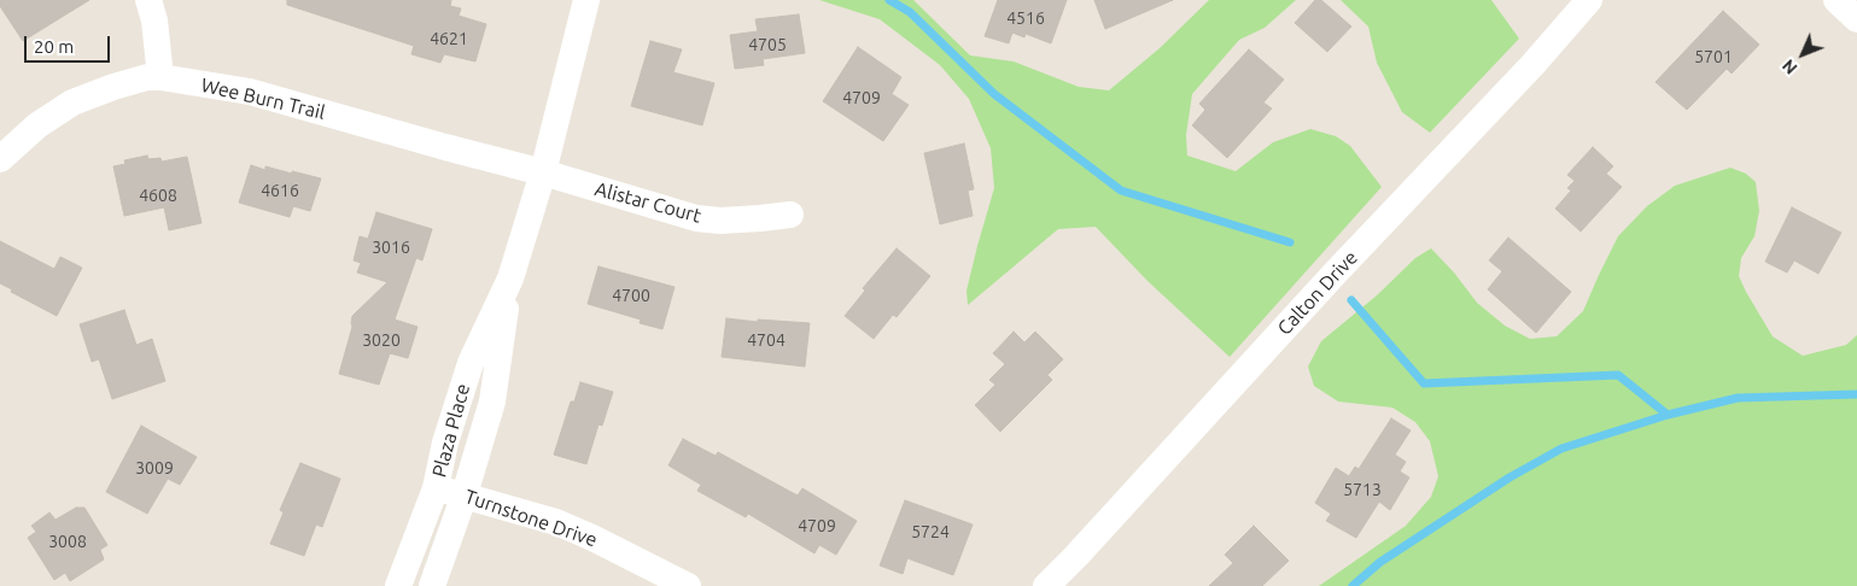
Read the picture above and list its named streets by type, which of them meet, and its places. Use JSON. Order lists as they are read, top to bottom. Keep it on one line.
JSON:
{"streets":{"street":["Wee Burn Trail","Alistar Court","Calton Drive","Plaza Place","Turnstone Drive"]},"crossings":[["Wee Burn Trail","Alistar Court"],["Wee Burn Trail","Plaza Place"],["Alistar Court","Plaza Place"],["Plaza Place","Turnstone Drive"]],"house_numbers":["4516","4621","4705","5701","4709","4616","4608","3016","4700","3020","4704","3009","5713","4709","5724","3008"],"scale_bar":"20 m","north":"bottom left"}
